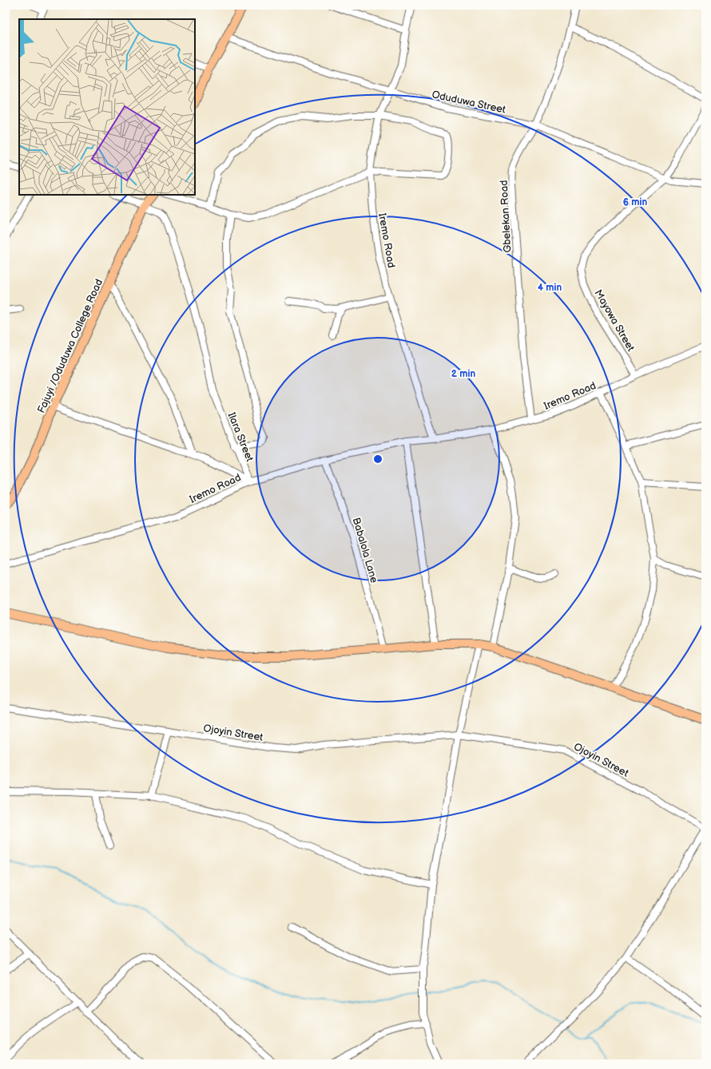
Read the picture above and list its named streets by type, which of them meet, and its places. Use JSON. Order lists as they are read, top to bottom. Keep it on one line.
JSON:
{"streets":{"main road":["Fajuyi /Oduduwa College Road"],"street":["Oduduwa Street","Gbelekan Road","Iremo Road","Mayowa Street","Ilara Street","Babalola Lane","Ojoyin Street"]},"crossings":[["Oduduwa Street","Gbelekan Road"],["Oduduwa Street","Iremo Road"],["Oduduwa Street","Mayowa Street"],["Gbelekan Road","Iremo Road"],["Iremo Road","Mayowa Street"],["Iremo Road","Ilara Street"],["Iremo Road","Babalola Lane"],["Fajuyi /Oduduwa College Road","Ilara Street"]],"rings":["6 min","4 min","2 min"]}
